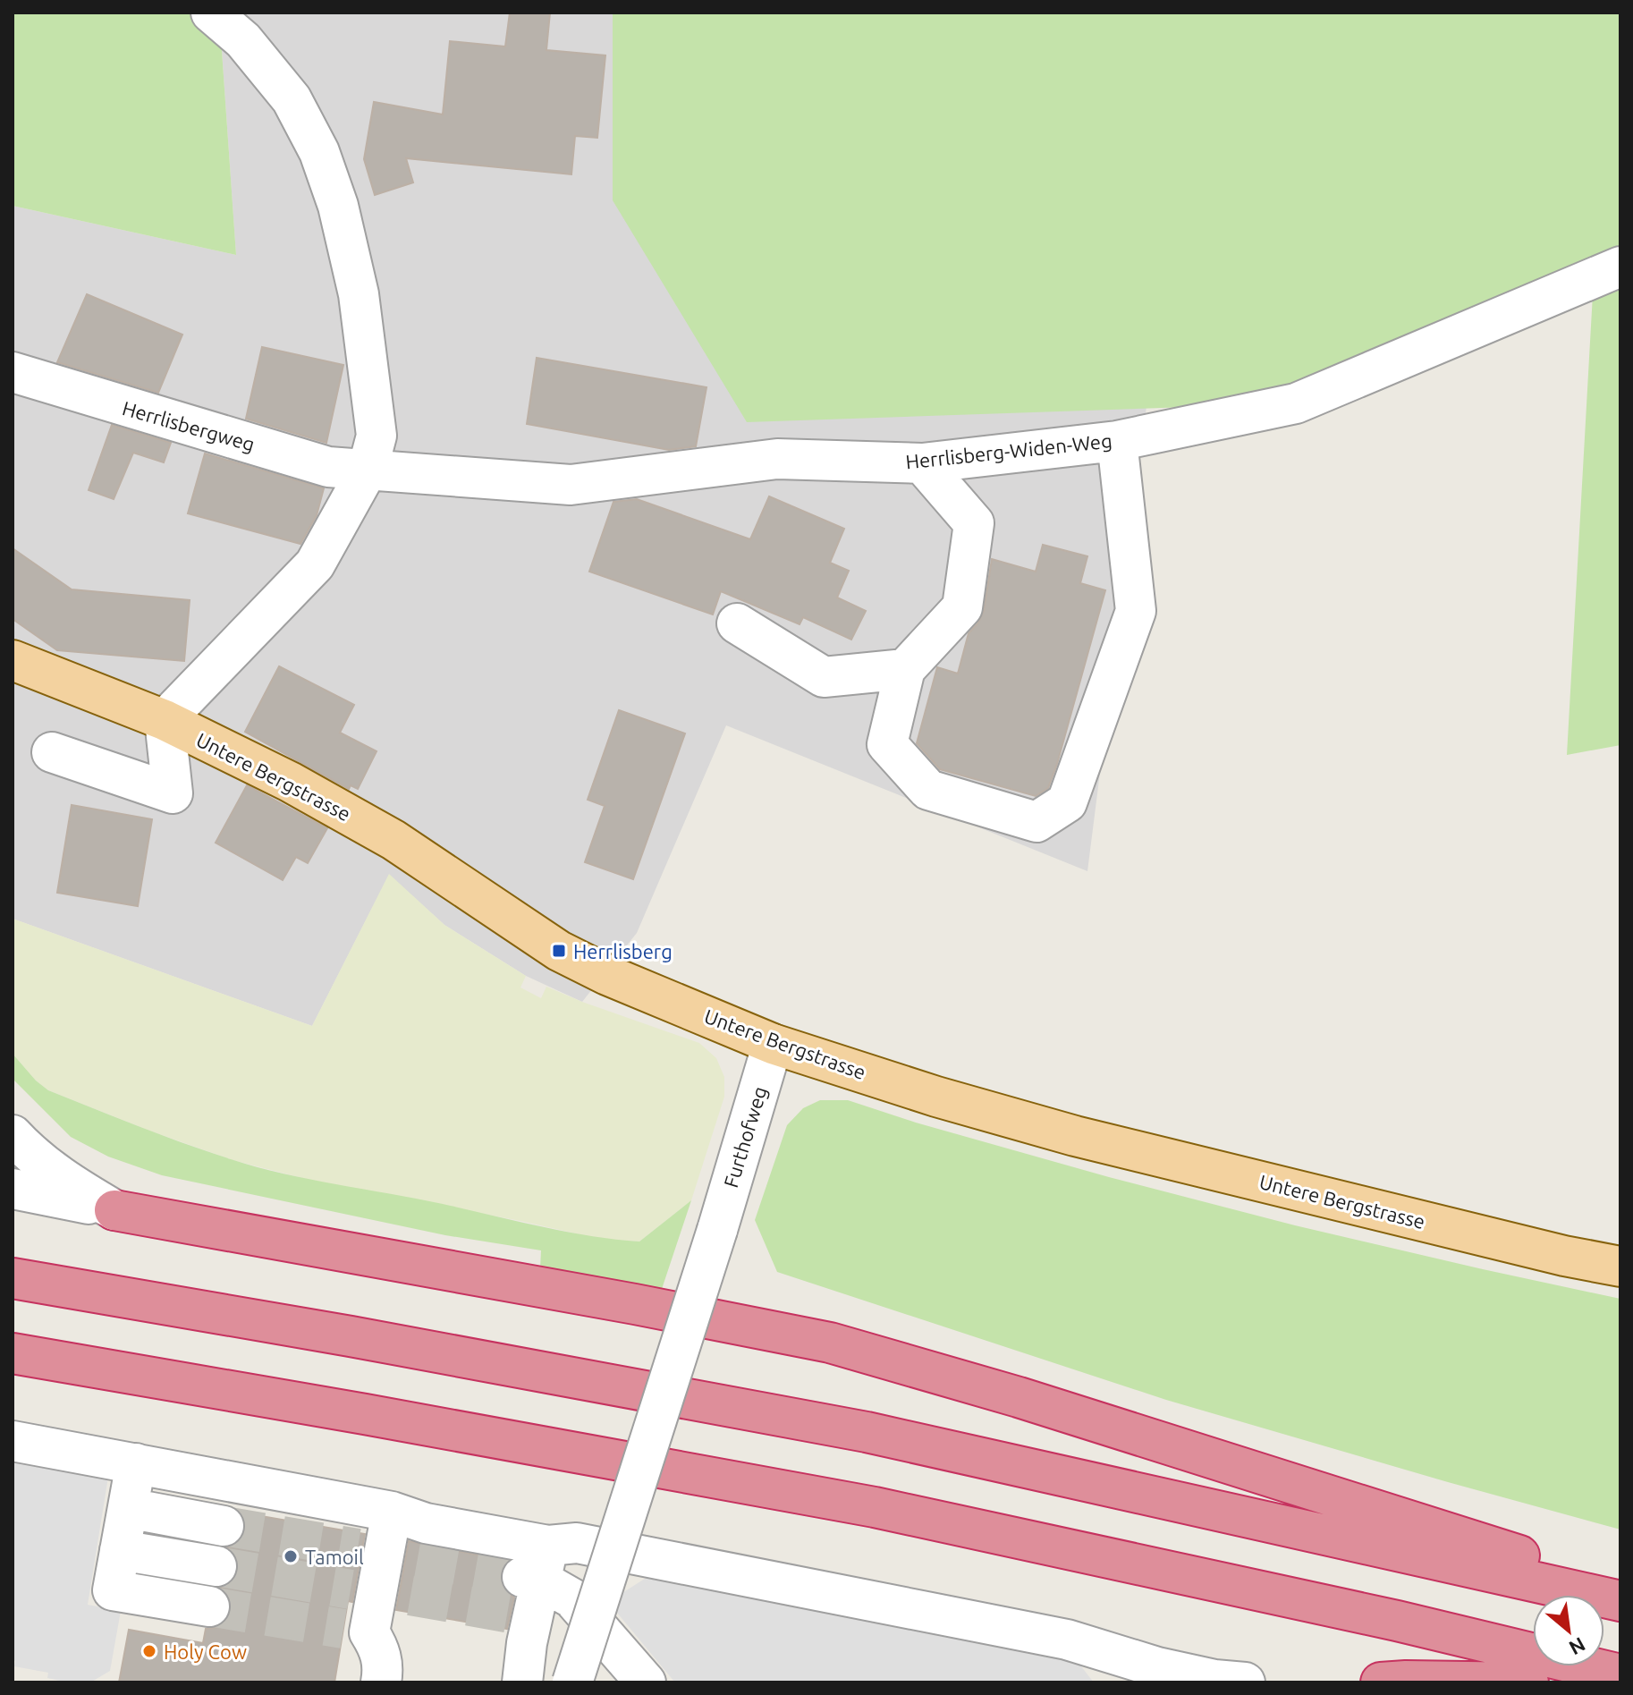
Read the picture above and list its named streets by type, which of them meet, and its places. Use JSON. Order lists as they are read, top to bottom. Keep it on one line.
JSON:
{"streets":{"main road":["Untere Bergstrasse"],"street":["Herrlisbergweg","Herrlisberg-Widen-Weg","Furthofweg"]},"crossings":[["Herrlisbergweg","Herrlisberg-Widen-Weg"],["Untere Bergstrasse","Furthofweg"]],"places":{"transit":["Herrlisberg"],"other":["Tamoil","Holy Cow"]},"north":"bottom right"}
